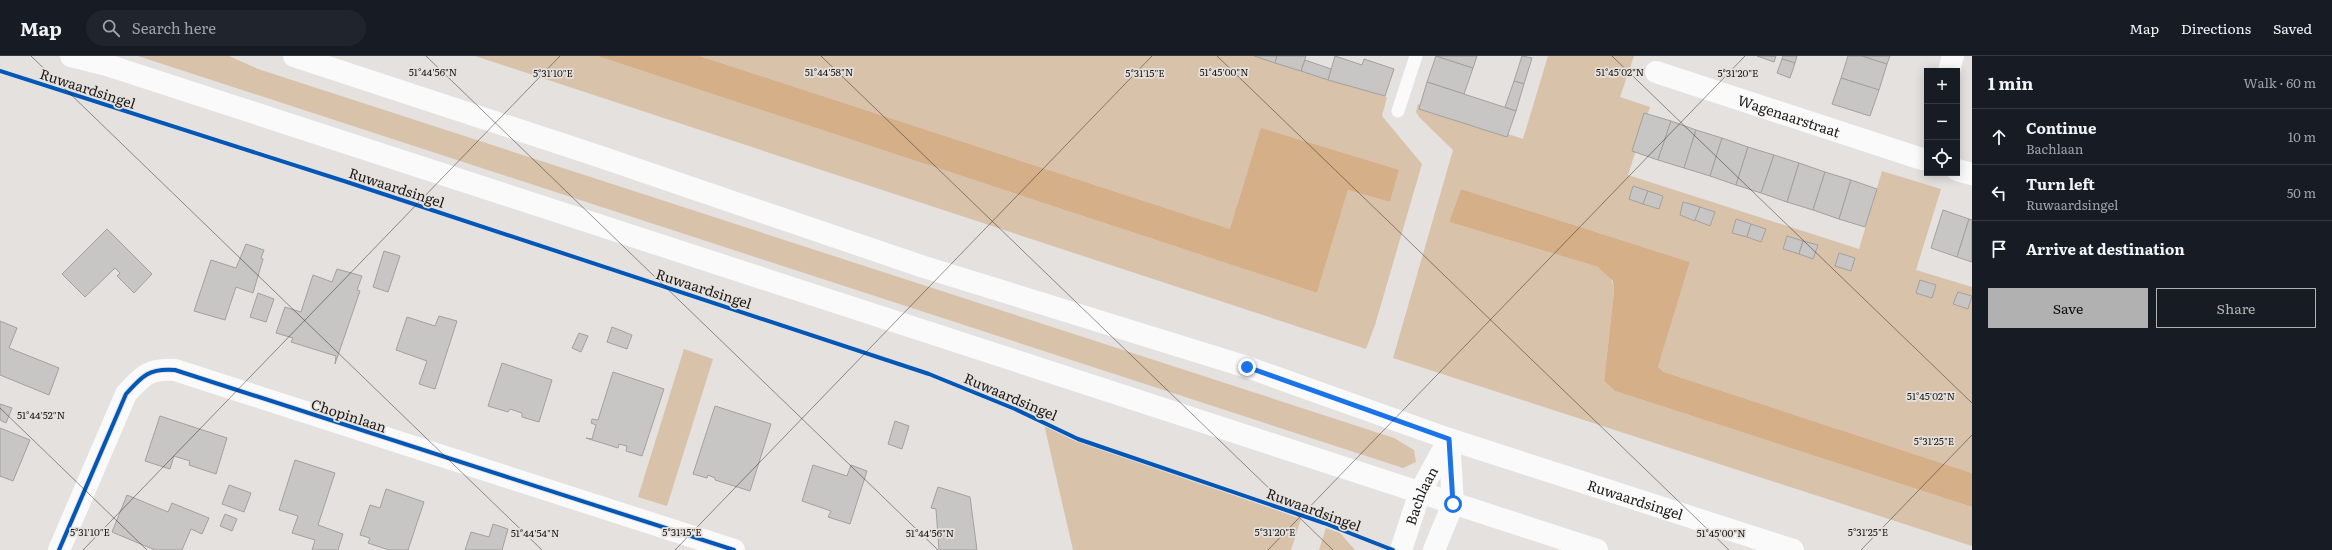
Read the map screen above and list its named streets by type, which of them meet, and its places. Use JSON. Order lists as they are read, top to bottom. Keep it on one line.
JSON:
{"streets":{"main road":["Ruwaardsingel","Wagenaarstraat","Chopinlaan","Bachlaan"]},"crossings":[["Ruwaardsingel","Bachlaan"]],"page":{"header":"Map","search":"Search here","nav":["Map","Directions","Saved"],"heading":["1 min","Walk · 60 m"],"map_buttons":["+","−"],"list":[["Continue","Bachlaan","10 m"],["Turn left","Ruwaardsingel","50 m"],"Arrive at destination"],"buttons":["Save","Share"]},"coordinates":["51°44'56\"N","51°44'58\"N","51°45'00\"N","51°45'02\"N","5°31'10\"E","5°31'15\"E","5°31'20\"E","51°44'52\"N","5°31'25\"E","51°44'54\"N"]}
